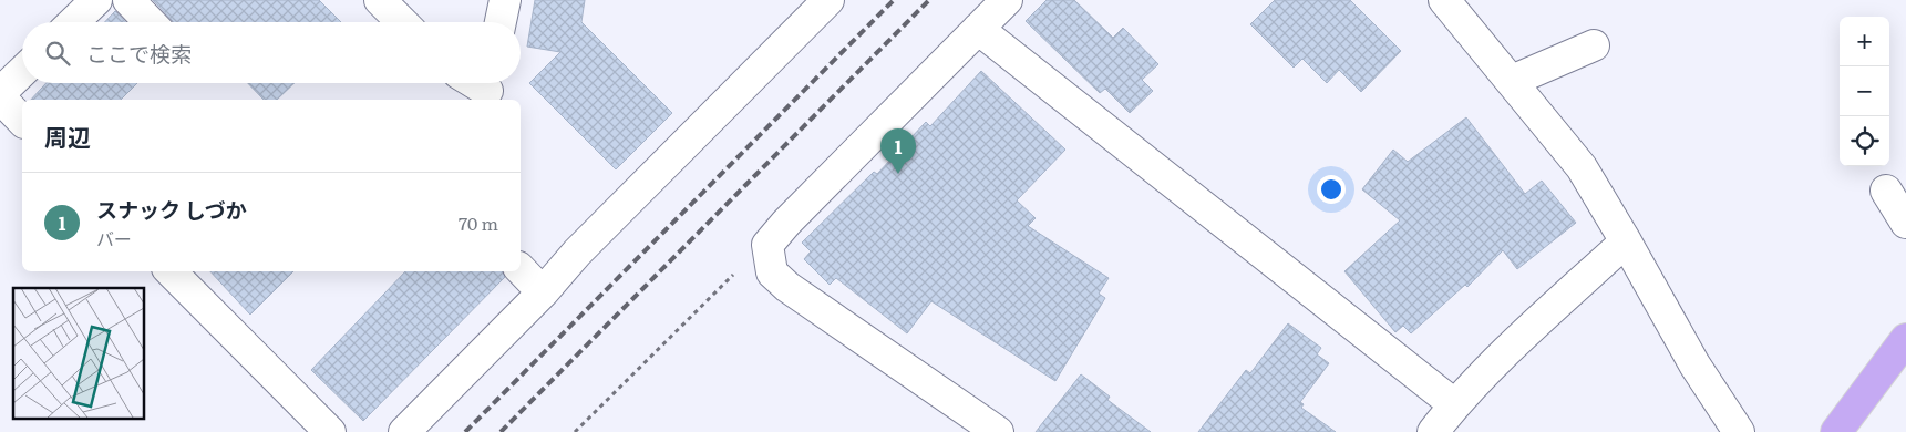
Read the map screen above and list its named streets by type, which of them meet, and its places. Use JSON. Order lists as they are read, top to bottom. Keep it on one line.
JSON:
{"page":{"map_buttons":["+","−"],"search":"ここで検索","heading":"周辺","pins":"1","list":[{"mark":"1","name":"スナック しづか","note":"バー","value":"70 m"}]}}
